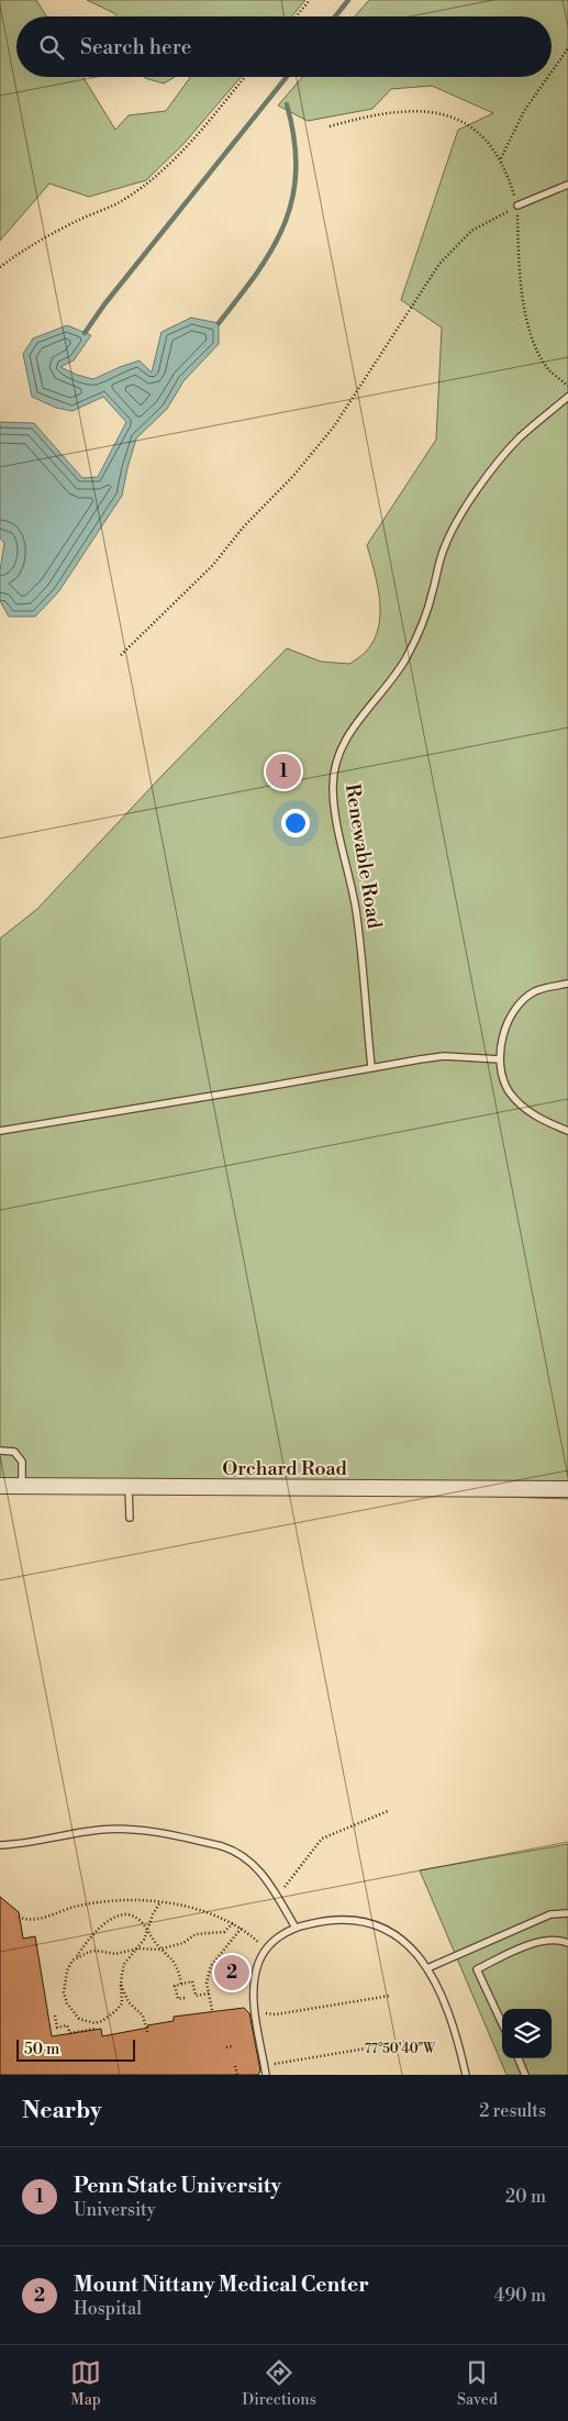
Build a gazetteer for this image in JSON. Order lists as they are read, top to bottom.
{
  "streets": {
    "street": ["Orchard Road"],
    "lane": ["Renewable Road"]
  },
  "scale_bar": "50 m",
  "page": {
    "search": "Search here",
    "pins": ["1", "2"],
    "scale": "50 m",
    "heading": ["Nearby", "2 results"],
    "list": [
      {
        "mark": "1",
        "name": "Penn State University",
        "note": "University",
        "value": "20 m"
      },
      {
        "mark": "2",
        "name": "Mount Nittany Medical Center",
        "note": "Hospital",
        "value": "490 m"
      }
    ],
    "nav": ["Map", "Directions", "Saved"]
  },
  "coordinates": ["77°50'40\"W"]
}
